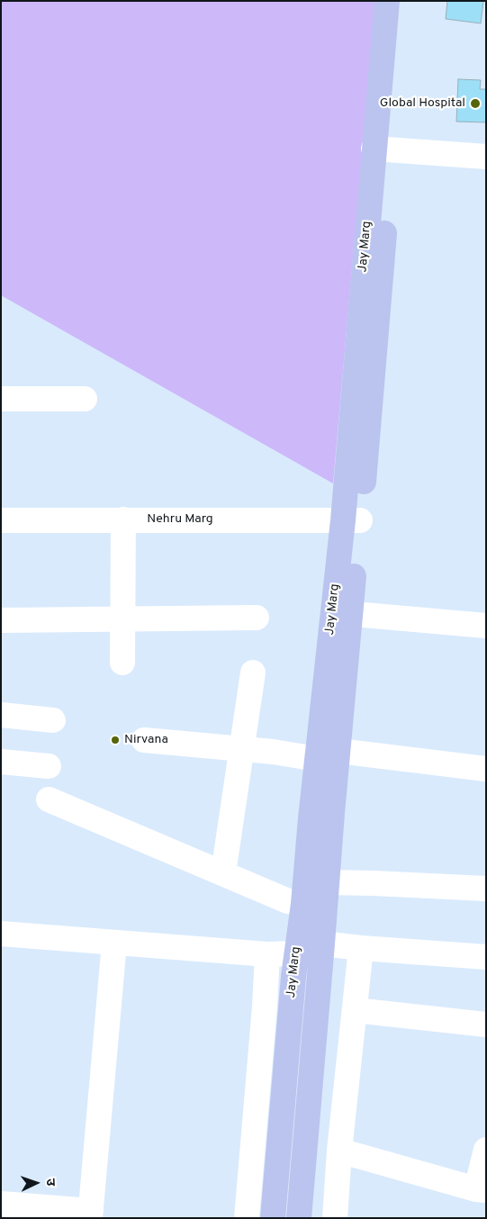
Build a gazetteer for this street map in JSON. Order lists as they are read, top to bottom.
{
  "streets": {
    "main road": ["Jay Marg"],
    "street": ["Nehru Marg"]
  },
  "crossings": [
    ["Jay Marg", "Nehru Marg"]
  ],
  "places": ["Global Hospital", "Nirvana"],
  "north": "right"
}
